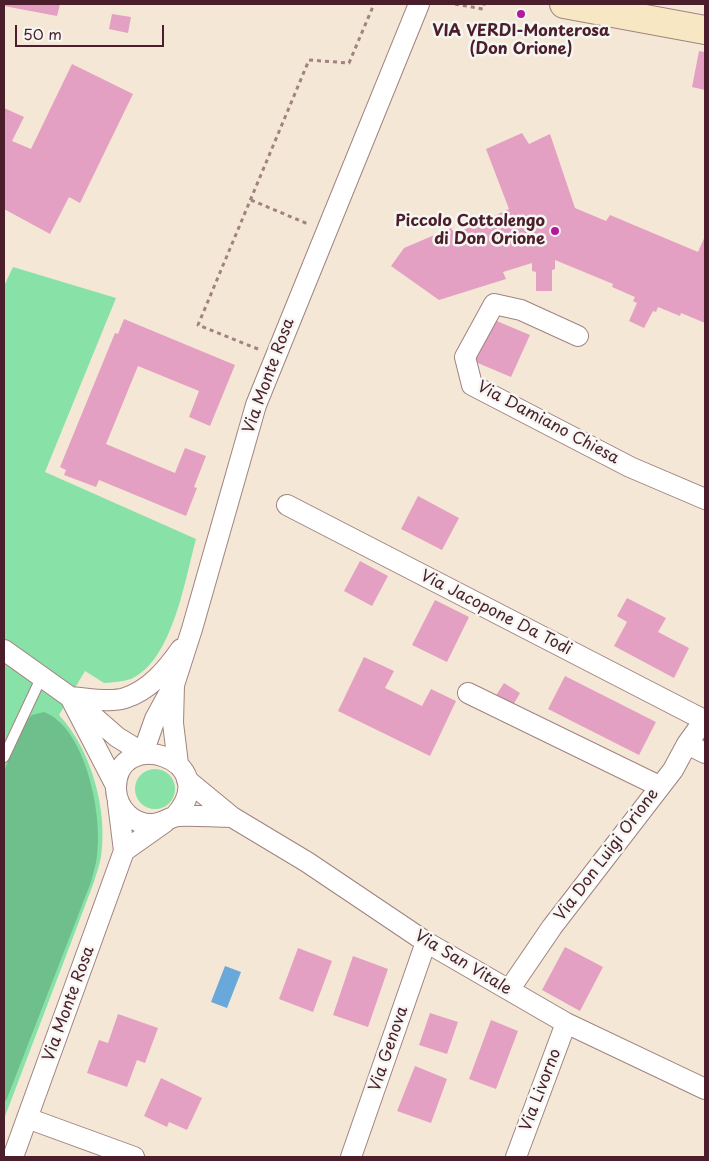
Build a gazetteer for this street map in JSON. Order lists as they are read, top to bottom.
{
  "streets": {
    "street": [
      "Via Monte Rosa",
      "Via Damiano Chiesa",
      "Via Jacopone Da Todi",
      "Via Don Luigi Orione",
      "Via San Vitale",
      "Via Genova",
      "Via Livorno"
    ]
  },
  "crossings": [
    ["Via Monte Rosa", "Via San Vitale"],
    ["Via Jacopone Da Todi", "Via Don Luigi Orione"],
    ["Via Don Luigi Orione", "Via San Vitale"],
    ["Via San Vitale", "Via Genova"],
    ["Via San Vitale", "Via Livorno"]
  ],
  "places": ["VIA VERDI-Monterosa (Don Orione)", "Piccolo Cottolengo di Don Orione"],
  "scale_bar": "50 m"
}
